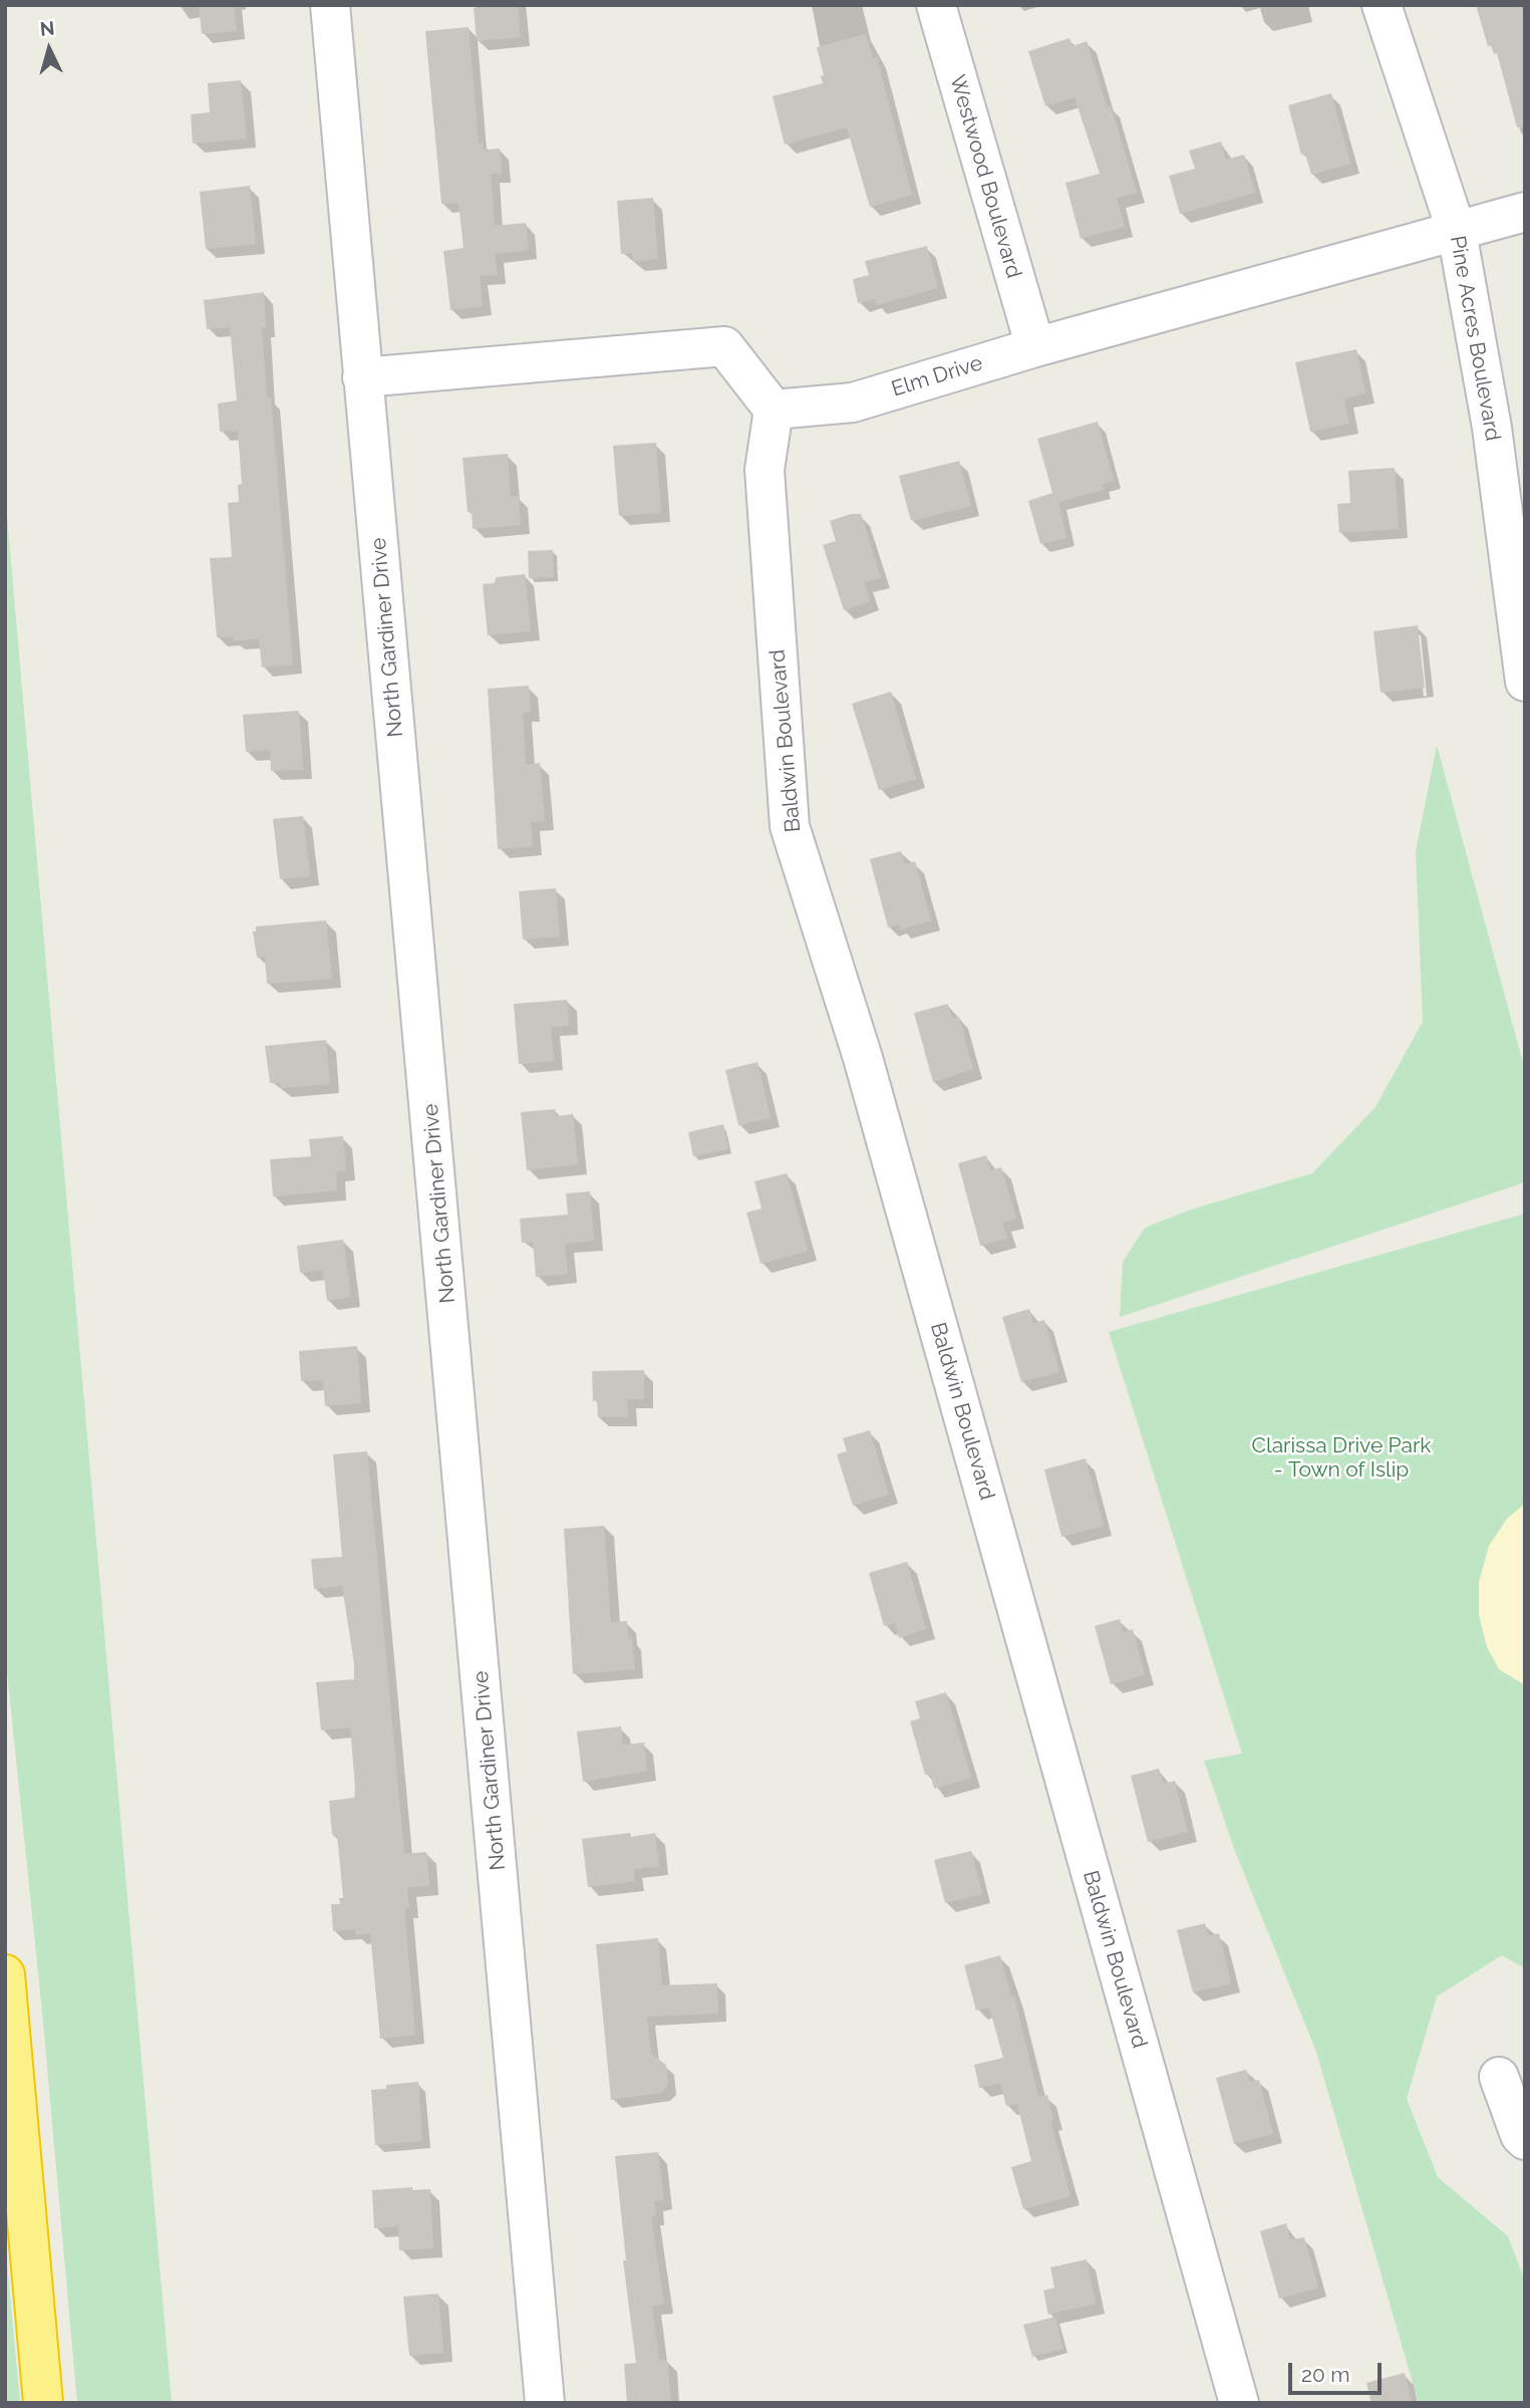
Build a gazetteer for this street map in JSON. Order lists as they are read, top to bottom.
{
  "streets": {
    "street": [
      "Westwood Boulevard",
      "Pine Acres Boulevard",
      "Elm Drive",
      "North Gardiner Drive",
      "Baldwin Boulevard"
    ]
  },
  "crossings": [
    ["Westwood Boulevard", "Elm Drive"],
    ["Pine Acres Boulevard", "Elm Drive"],
    ["Elm Drive", "Baldwin Boulevard"]
  ],
  "parks": ["Clarissa Drive Park - Town of Islip"],
  "scale_bar": "20 m",
  "north": "top"
}
